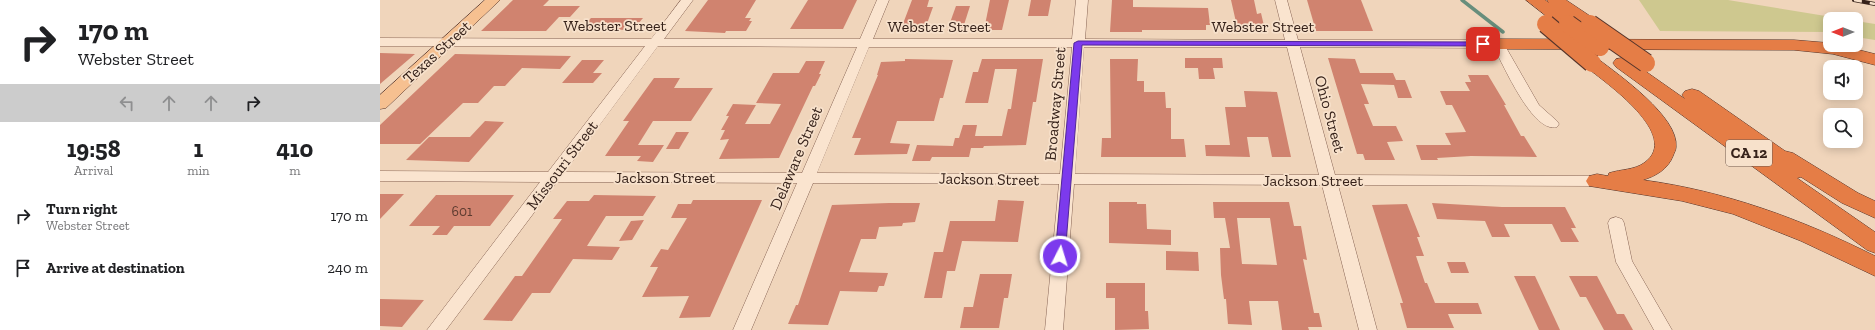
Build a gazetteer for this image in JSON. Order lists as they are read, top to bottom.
{
  "streets": {
    "highway": ["CA 12"],
    "main road": ["Texas Street"],
    "street": [
      "Webster Street",
      "Broadway Street",
      "Ohio Street",
      "Delaware Street",
      "Missouri Street",
      "Jackson Street"
    ]
  },
  "crossings": [
    ["Webster Street", "Texas Street"],
    ["Webster Street", "Broadway Street"],
    ["Webster Street", "Ohio Street"],
    ["Webster Street", "Delaware Street"],
    ["Webster Street", "Missouri Street"],
    ["Broadway Street", "Jackson Street"],
    ["Ohio Street", "Jackson Street"],
    ["Delaware Street", "Jackson Street"],
    ["Missouri Street", "Jackson Street"]
  ],
  "house_numbers": ["601"],
  "north": "left",
  "page": {
    "turn": ["170 m", "Webster Street"],
    "eta": [
      "19:58",
      "Arrival",
      "1",
      "min",
      "410",
      "m"
    ],
    "list": [
      {
        "name": "Turn right",
        "note": "Webster Street",
        "value": "170 m"
      },
      {
        "name": "Arrive at destination",
        "value": "240 m"
      }
    ]
  }
}
